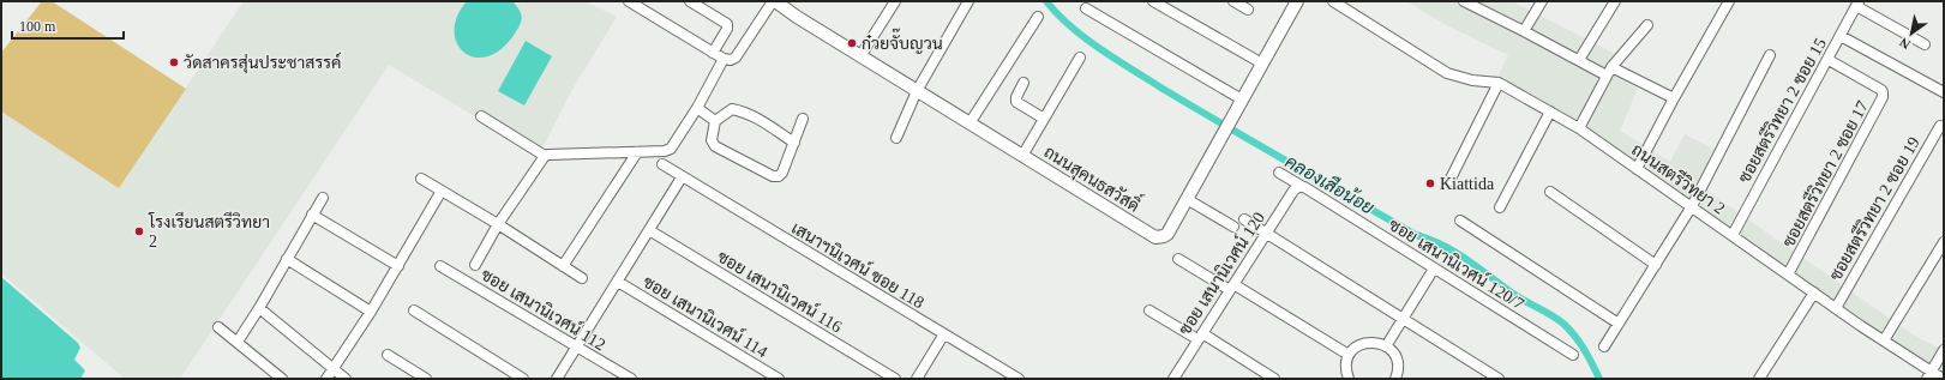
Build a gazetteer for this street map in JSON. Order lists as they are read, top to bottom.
{
  "streets": {
    "main road": ["ถนนสุคนธสวัสดิ์"],
    "street": [
      "ซอยสตรีวิทยา 2 ซอย 15",
      "ซอยสตรีวิทยา 2 ซอย 17",
      "ถนนสตรีวิทยา 2",
      "ซอยสตรีวิทยา 2 ซอย 19",
      "ซอย เสนานิเวศน์ 120/7",
      "เสนาฯนิเวศน์ ซอย 118",
      "ซอย เสนานิเวศน์ 120",
      "ซอย เสนานิเวศน์ 116",
      "ซอย เสนานิเวศน์ 112",
      "ซอย เสนานิเวศน์ 114"
    ]
  },
  "crossings": [
    ["ซอยสตรีวิทยา 2 ซอย 15", "ซอยสตรีวิทยา 2 ซอย 17"],
    ["ซอยสตรีวิทยา 2 ซอย 15", "ถนนสตรีวิทยา 2"],
    ["ซอยสตรีวิทยา 2 ซอย 17", "ถนนสตรีวิทยา 2"],
    ["ถนนสตรีวิทยา 2", "ซอยสตรีวิทยา 2 ซอย 19"],
    ["ซอย เสนานิเวศน์ 120/7", "ซอย เสนานิเวศน์ 120"]
  ],
  "water": ["คลองเสือน้อย"],
  "places": [
    "ก๋วยจั๊บญวน",
    "วัดสาครสุ่นประชาสรรค์",
    "Kiattida",
    "โรงเรียนสตรีวิทยา 2"
  ],
  "scale_bar": "100 m",
  "north": "bottom left"
}
